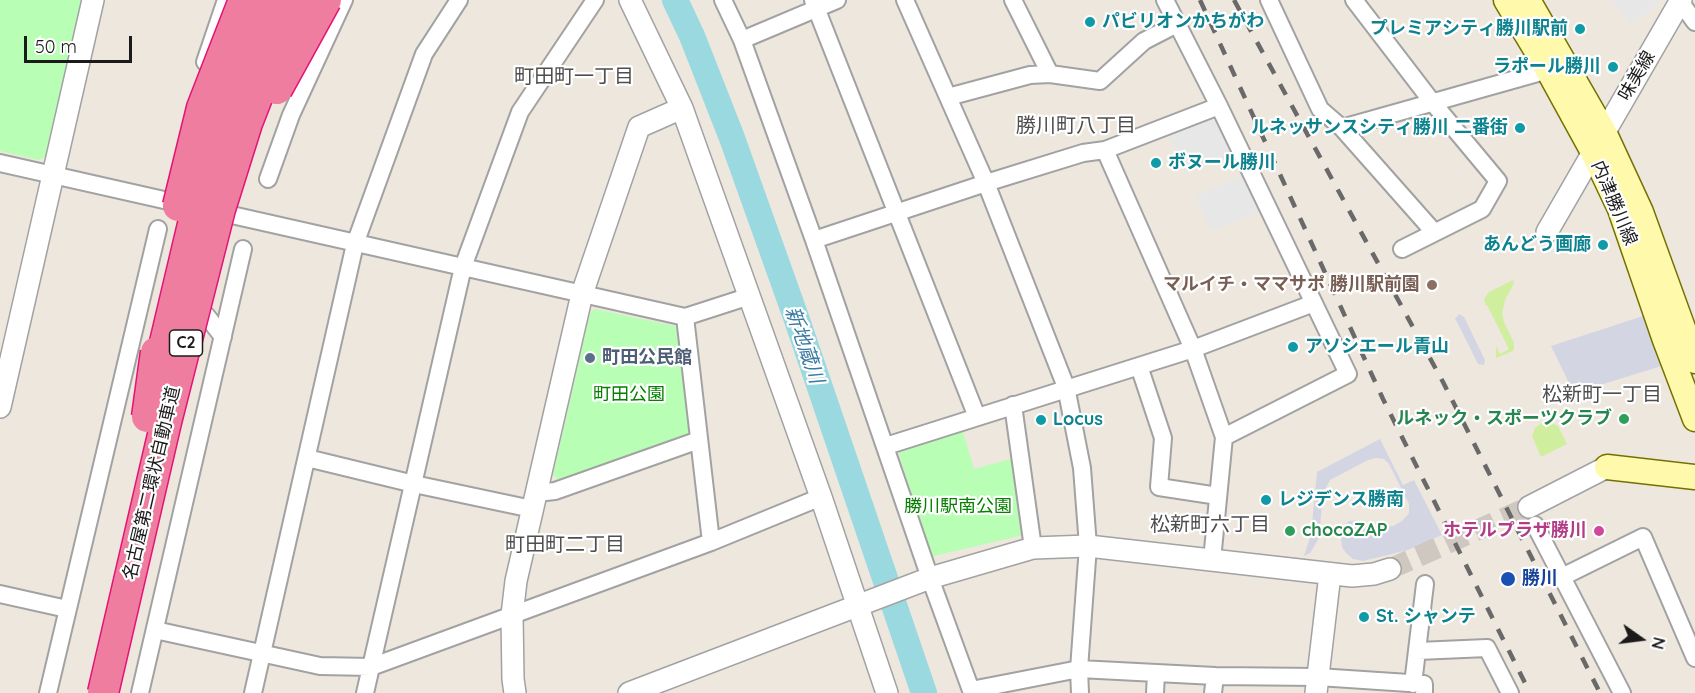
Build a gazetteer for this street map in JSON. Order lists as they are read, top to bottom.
{
  "streets": {
    "highway": ["C2", "名古屋第二環状自動車道"],
    "main road": ["内津勝川線"],
    "street": ["味美線"]
  },
  "crossings": [
    ["味美線", "内津勝川線"]
  ],
  "districts": [
    "町田町一丁目",
    "勝川町八丁目",
    "松新町一丁目",
    "松新町六丁目",
    "町田町二丁目"
  ],
  "water": ["新地蔵川"],
  "parks": ["町田公園", "勝川駅南公園"],
  "places": [
    "パビリオンかちがわ",
    "プレミアシティ勝川駅前",
    "ラポール勝川",
    "ルネッサンスシティ勝川 二番街",
    "ボヌール勝川",
    "あんどう画廊",
    "マルイチ・ママサポ 勝川駅前園",
    "アソシエール青山",
    "町田公民館",
    "ルネック・スポーツクラブ",
    "Locus",
    "レジデンス勝南",
    "chocoZAP",
    "ホテルプラザ勝川",
    "勝川",
    "St. シャンテ"
  ],
  "scale_bar": "50 m",
  "north": "right"
}
